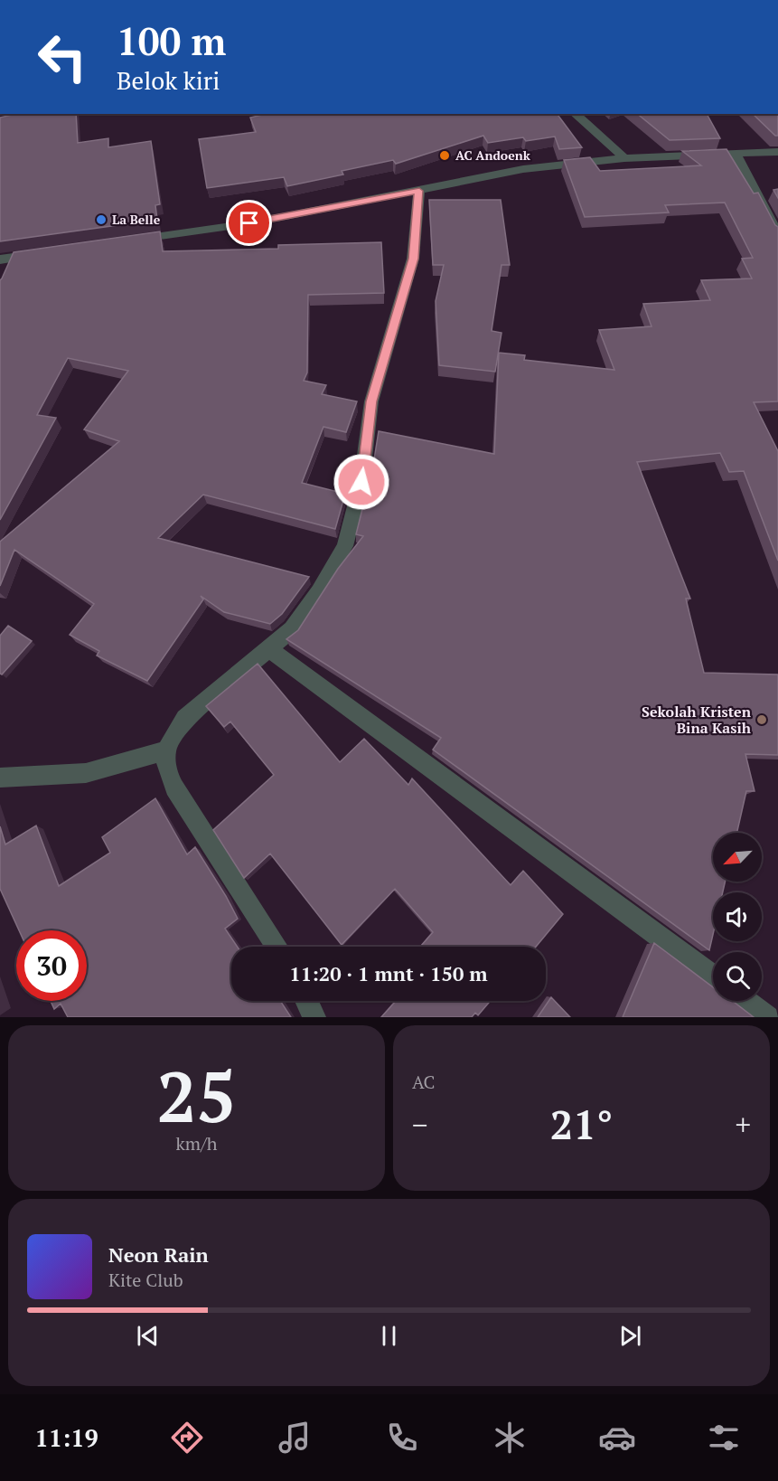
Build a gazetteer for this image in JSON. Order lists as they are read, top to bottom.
{
  "places": ["AC Andoenk", "La Belle", "Sekolah Kristen Bina Kasih"],
  "north": "bottom left",
  "page": {
    "turn": ["100 m", "Belok kiri"],
    "limit": "30",
    "trip": "11:20 · 1 mnt · 150 m",
    "tile": [
      ["25", "km/h"],
      "AC"
    ],
    "heat": ["−", "21°", "+"],
    "song": ["Neon Rain", "Kite Club"],
    "tabs": "11:19"
  }
}
